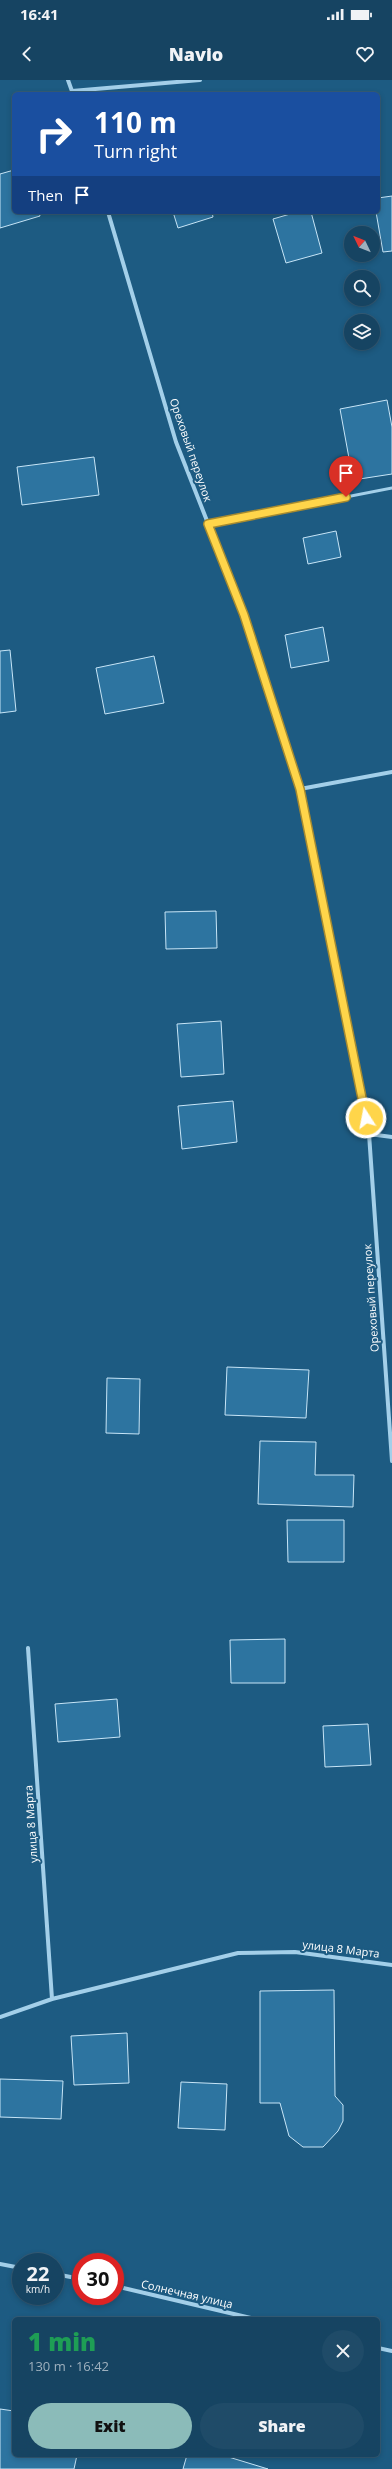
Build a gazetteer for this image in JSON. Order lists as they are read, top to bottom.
{
  "streets": {
    "street": ["Ореховый переулок", "улица 8 Марта", "Солнечная улица"]
  },
  "north": "top left",
  "page": {
    "status": "16:41",
    "header": "Navio",
    "turn": ["110 m", "Turn right"],
    "then": "Then",
    "speed": "22 km/h",
    "limit": "30",
    "heading": ["1 min", "130 m · 16:42"],
    "buttons": ["Exit", "Share"]
  }
}
